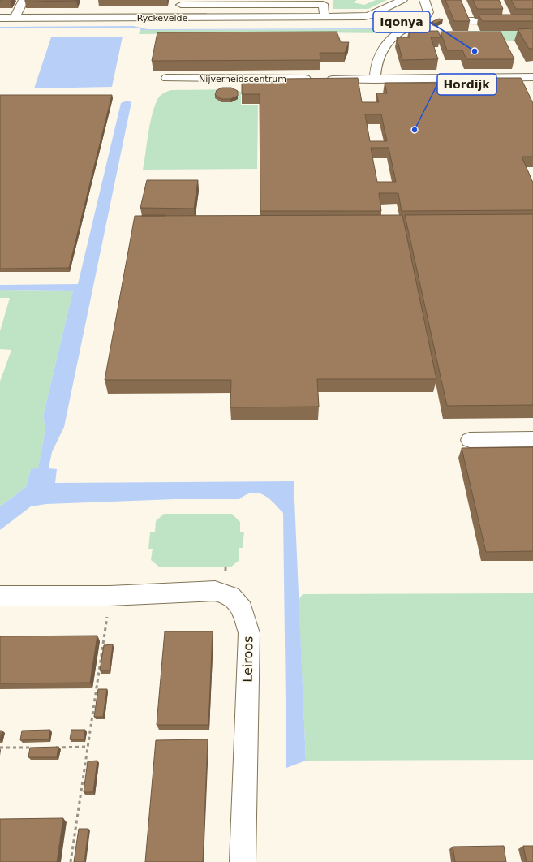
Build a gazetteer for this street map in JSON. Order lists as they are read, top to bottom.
{
  "streets": {
    "street": ["Ryckevelde", "Nijverheidscentrum", "Leiroos"]
  },
  "places": ["Iqonya", "Hordijk"]
}
